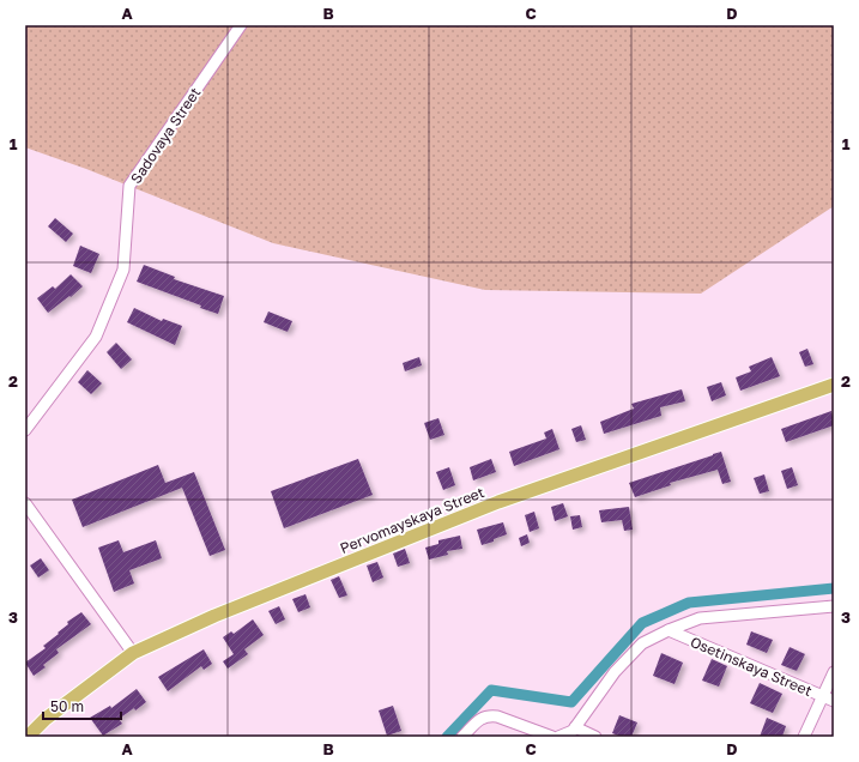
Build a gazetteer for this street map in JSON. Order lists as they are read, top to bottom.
{
  "streets": {
    "main road": ["Pervomayskaya Street"],
    "street": ["Sadovaya Street", "Osetinskaya Street"]
  },
  "scale_bar": "50 m",
  "grid": {
    "columns": [
      "A",
      "B",
      "C",
      "D"
    ],
    "rows": ["1", "2", "3"]
  }
}
